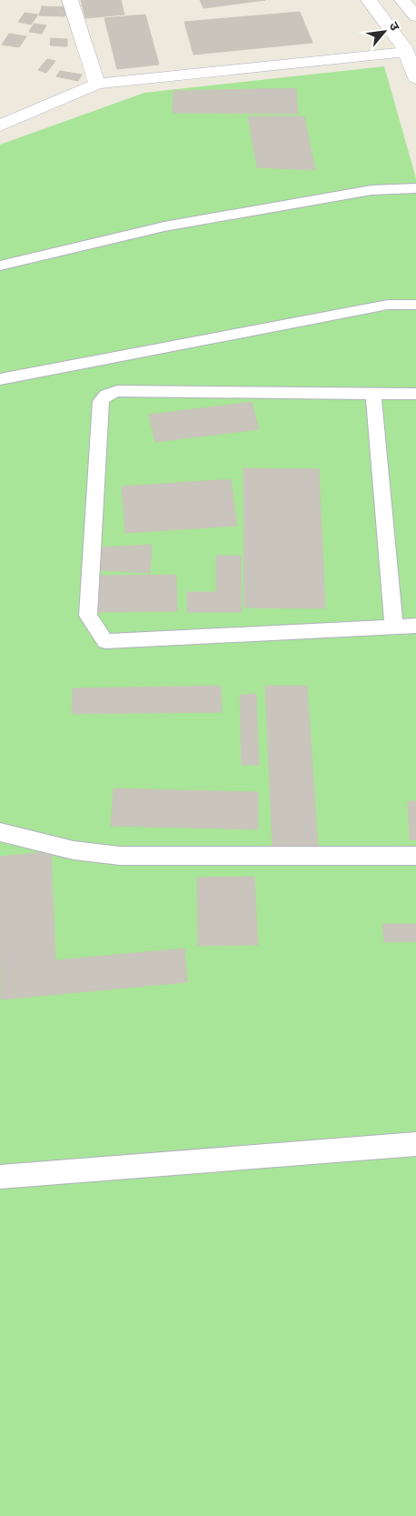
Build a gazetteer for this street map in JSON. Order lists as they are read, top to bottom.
{
  "north": "top right"
}
